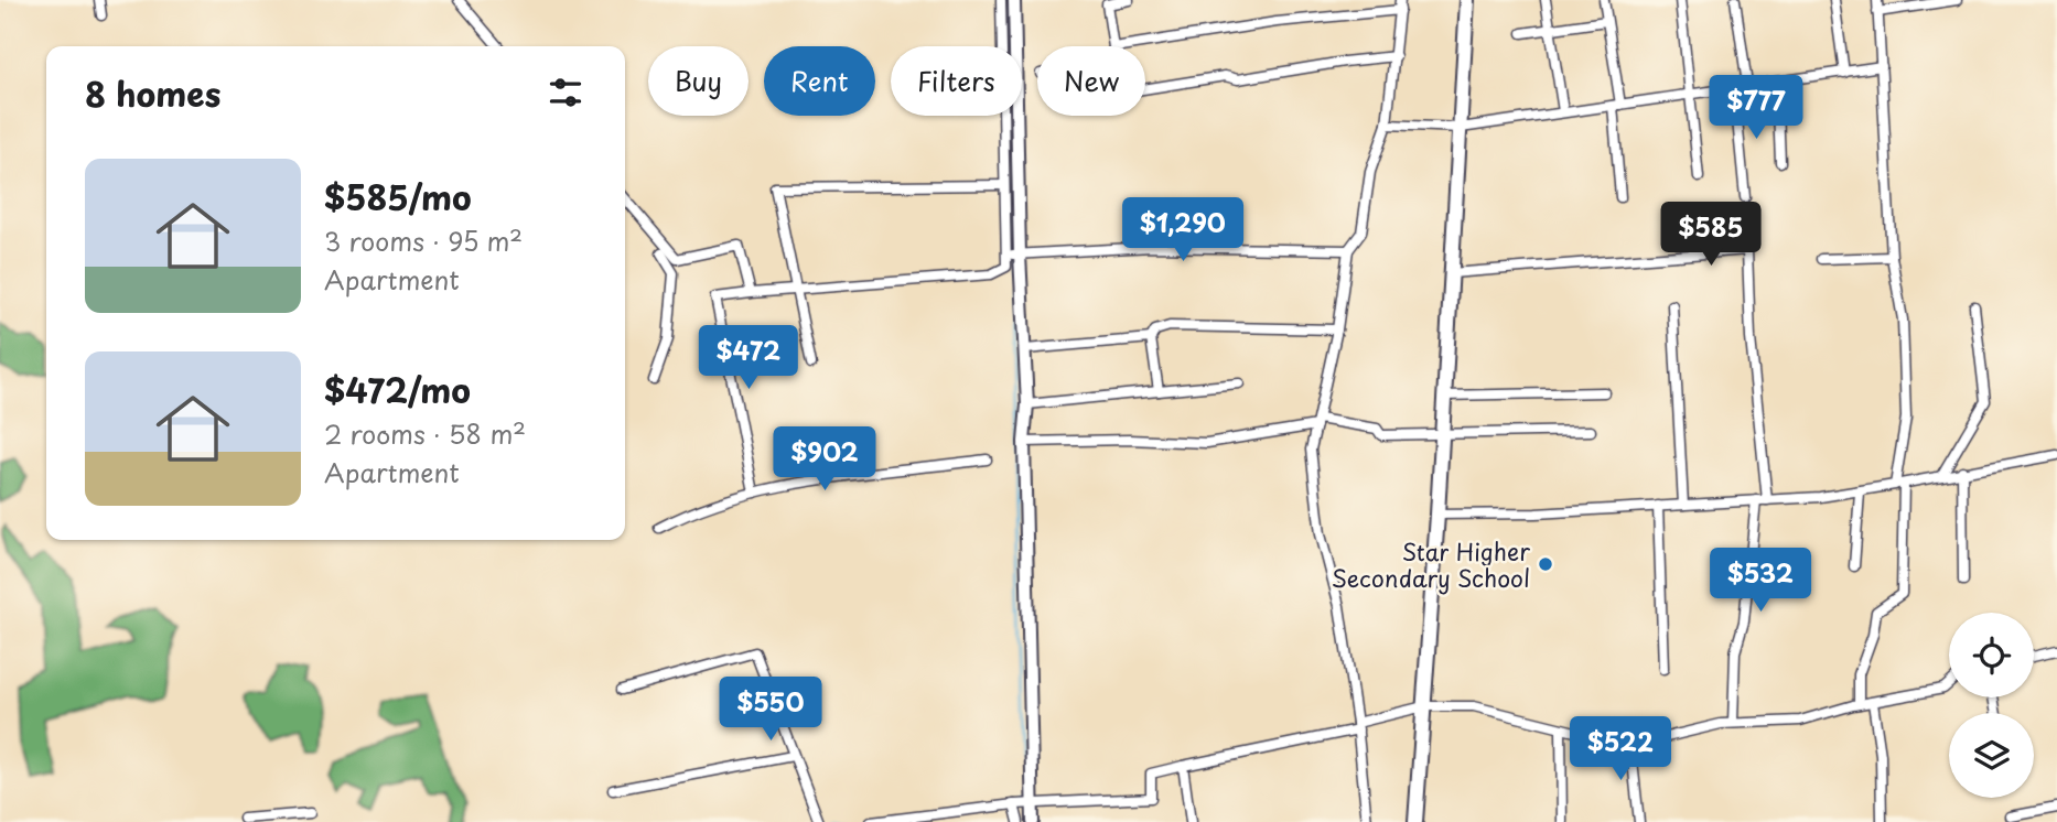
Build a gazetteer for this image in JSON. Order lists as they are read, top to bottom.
{
  "places": ["Star Higher Secondary School"],
  "page": {
    "chip": [
      "Buy",
      "Rent",
      "Filters",
      "New"
    ],
    "heading": "8 homes",
    "price": [
      "$777",
      "$1,290",
      "$585",
      "$472",
      "$902",
      "$532",
      "$550",
      "$522"
    ],
    "list": [
      {
        "name": "$585/mo",
        "note": "3 rooms · 95 m² · Apartment"
      },
      {
        "name": "$472/mo",
        "note": "2 rooms · 58 m² · Apartment"
      }
    ]
  }
}
